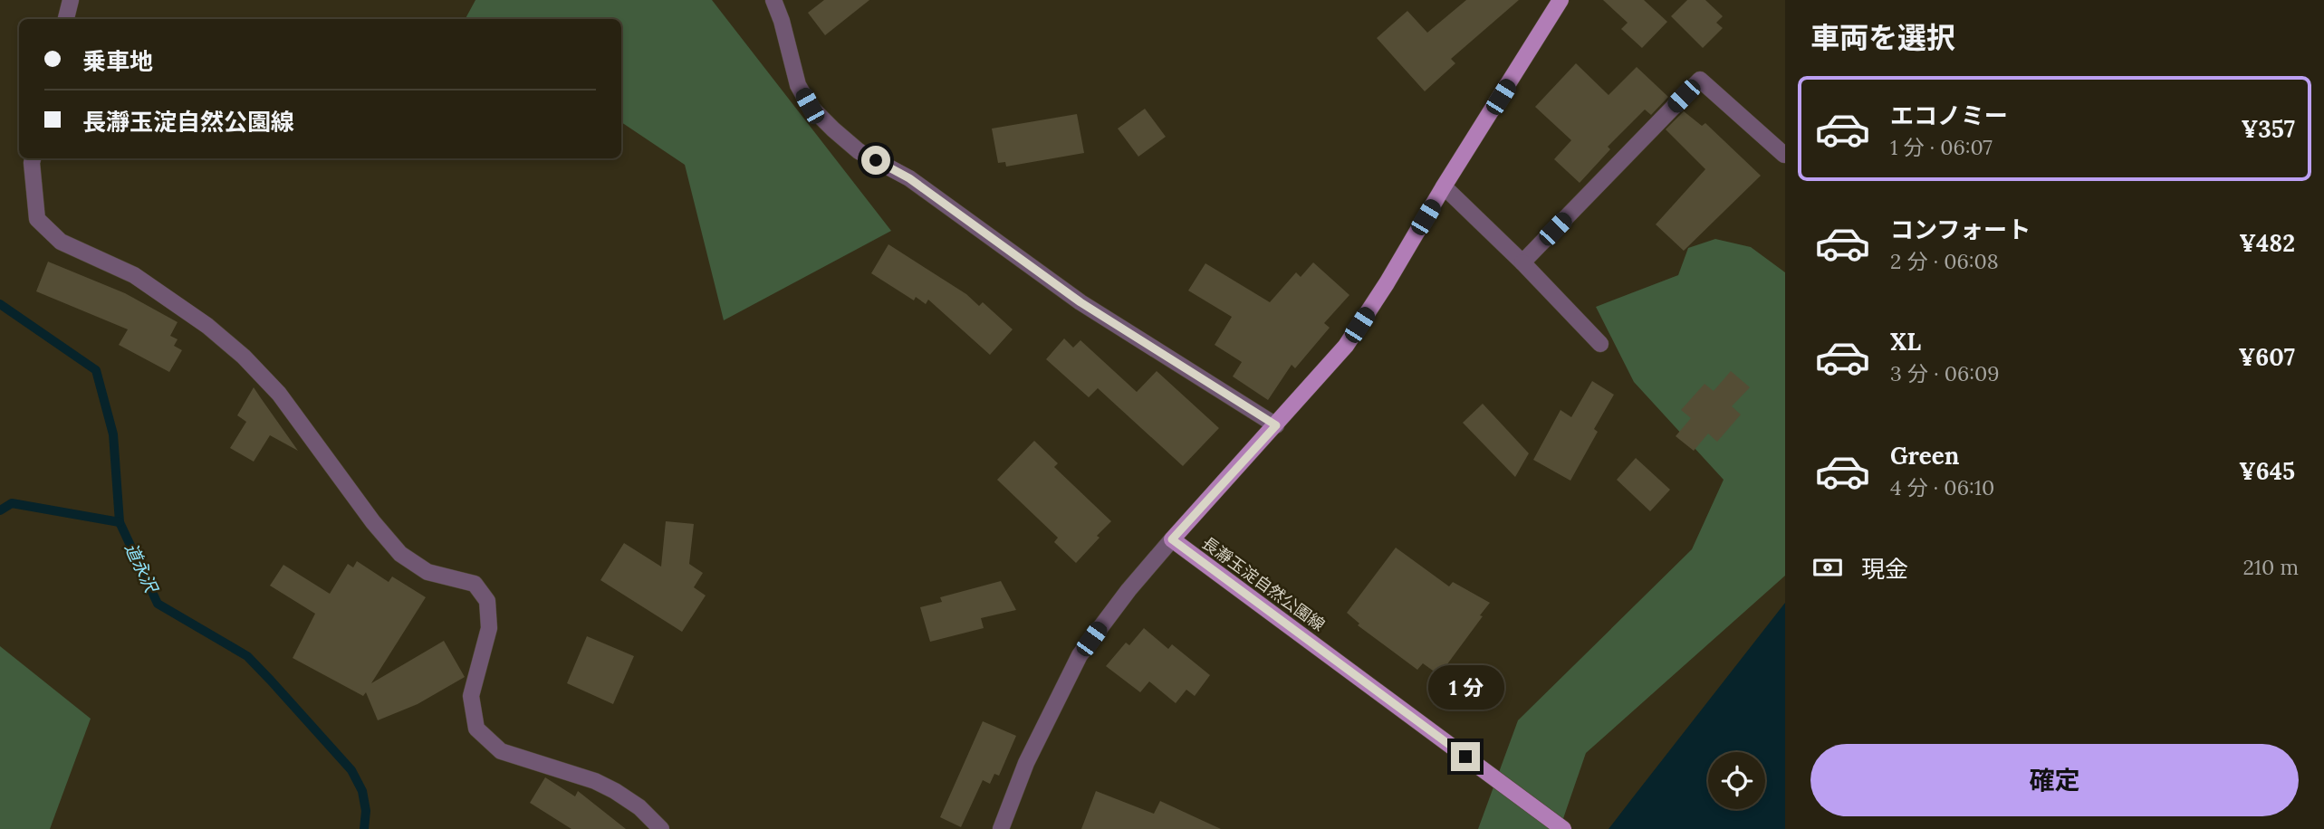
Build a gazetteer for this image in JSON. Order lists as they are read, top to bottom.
{
  "streets": {
    "main road": ["長瀞玉淀自然公園線"]
  },
  "water": ["道永沢"],
  "page": {
    "heading": "車両を選択",
    "banner": ["乗車地", "長瀞玉淀自然公園線"],
    "list": [
      {
        "name": "エコノミー",
        "note": "1 分 · 06:07",
        "value": "¥357"
      },
      {
        "name": "コンフォート",
        "note": "2 分 · 06:08",
        "value": "¥482"
      },
      {
        "name": "XL",
        "note": "3 分 · 06:09",
        "value": "¥607"
      },
      {
        "name": "Green",
        "note": "4 分 · 06:10",
        "value": "¥645"
      }
    ],
    "pay": ["現金", "210 m"],
    "bubble": "1 分",
    "buttons": "確定"
  }
}
